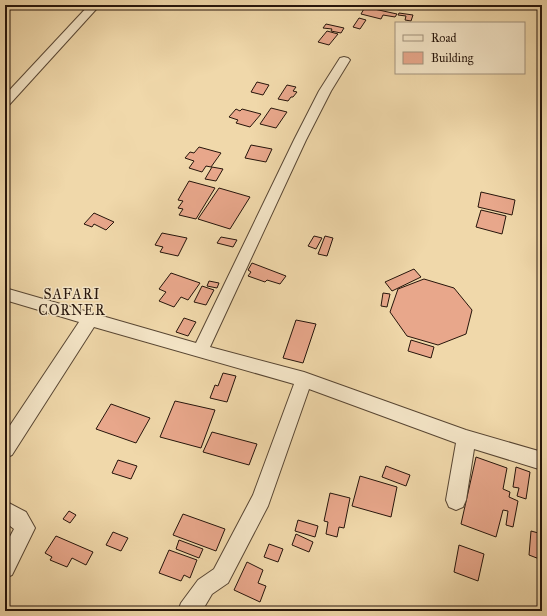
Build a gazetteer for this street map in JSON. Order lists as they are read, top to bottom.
{
  "districts": ["SAFARI CORNER"],
  "legend": ["Road", "Building"]
}
